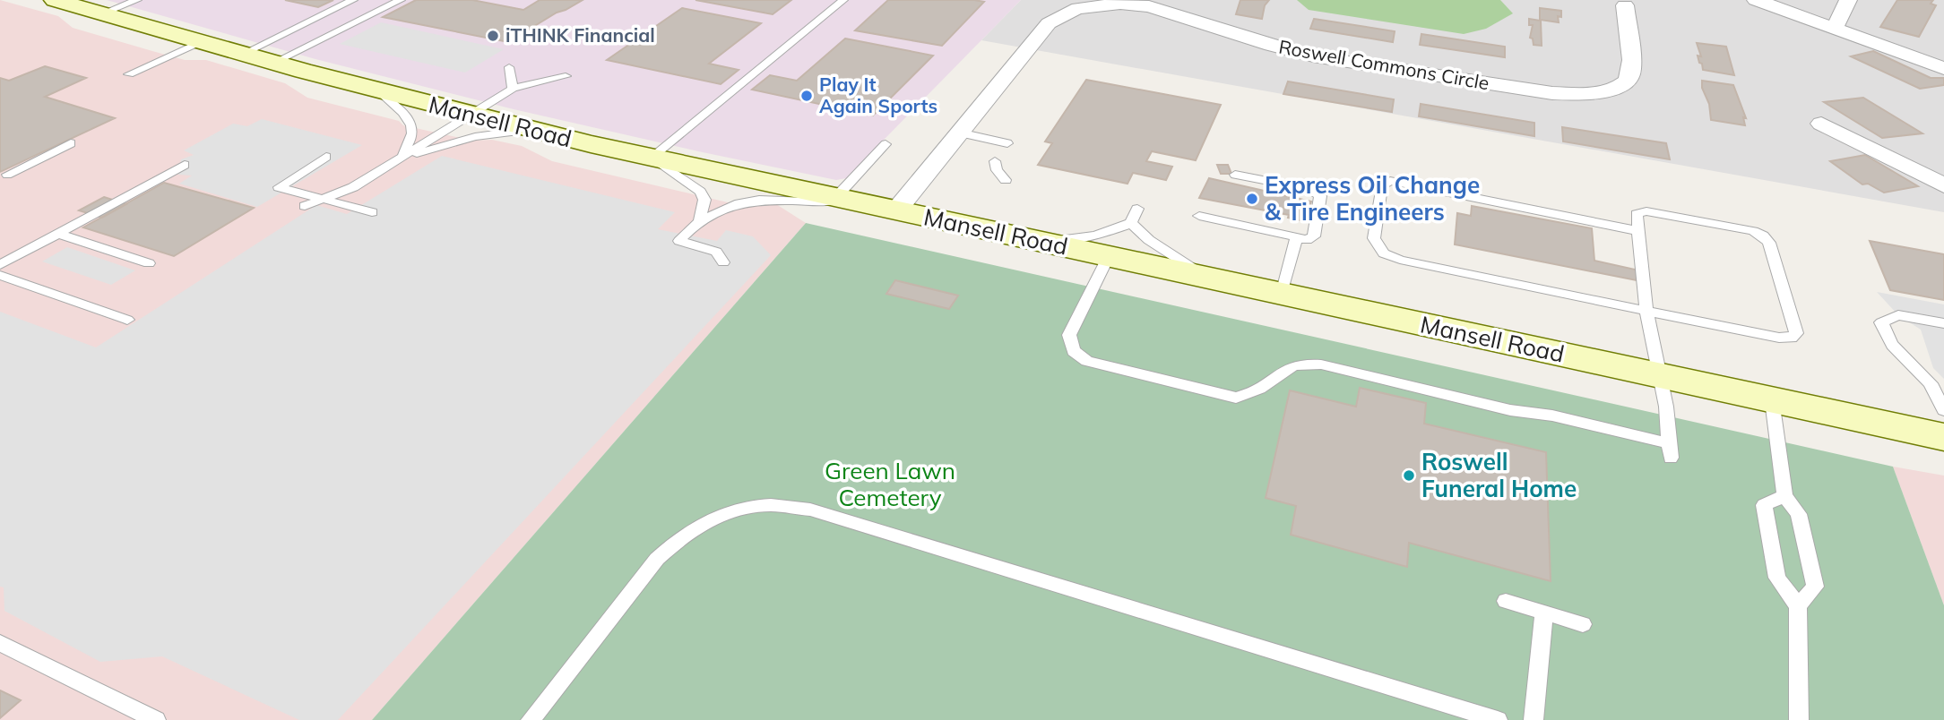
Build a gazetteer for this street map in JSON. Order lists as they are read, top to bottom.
{
  "streets": {
    "main road": ["Mansell Road"],
    "street": ["Roswell Commons Circle"]
  },
  "crossings": [
    ["Roswell Commons Circle", "Mansell Road"]
  ],
  "parks": ["Green Lawn Cemetery"],
  "places": [
    "iTHINK Financial",
    "Play It Again Sports",
    "Express Oil Change & Tire Engineers",
    "Roswell Funeral Home"
  ]
}
